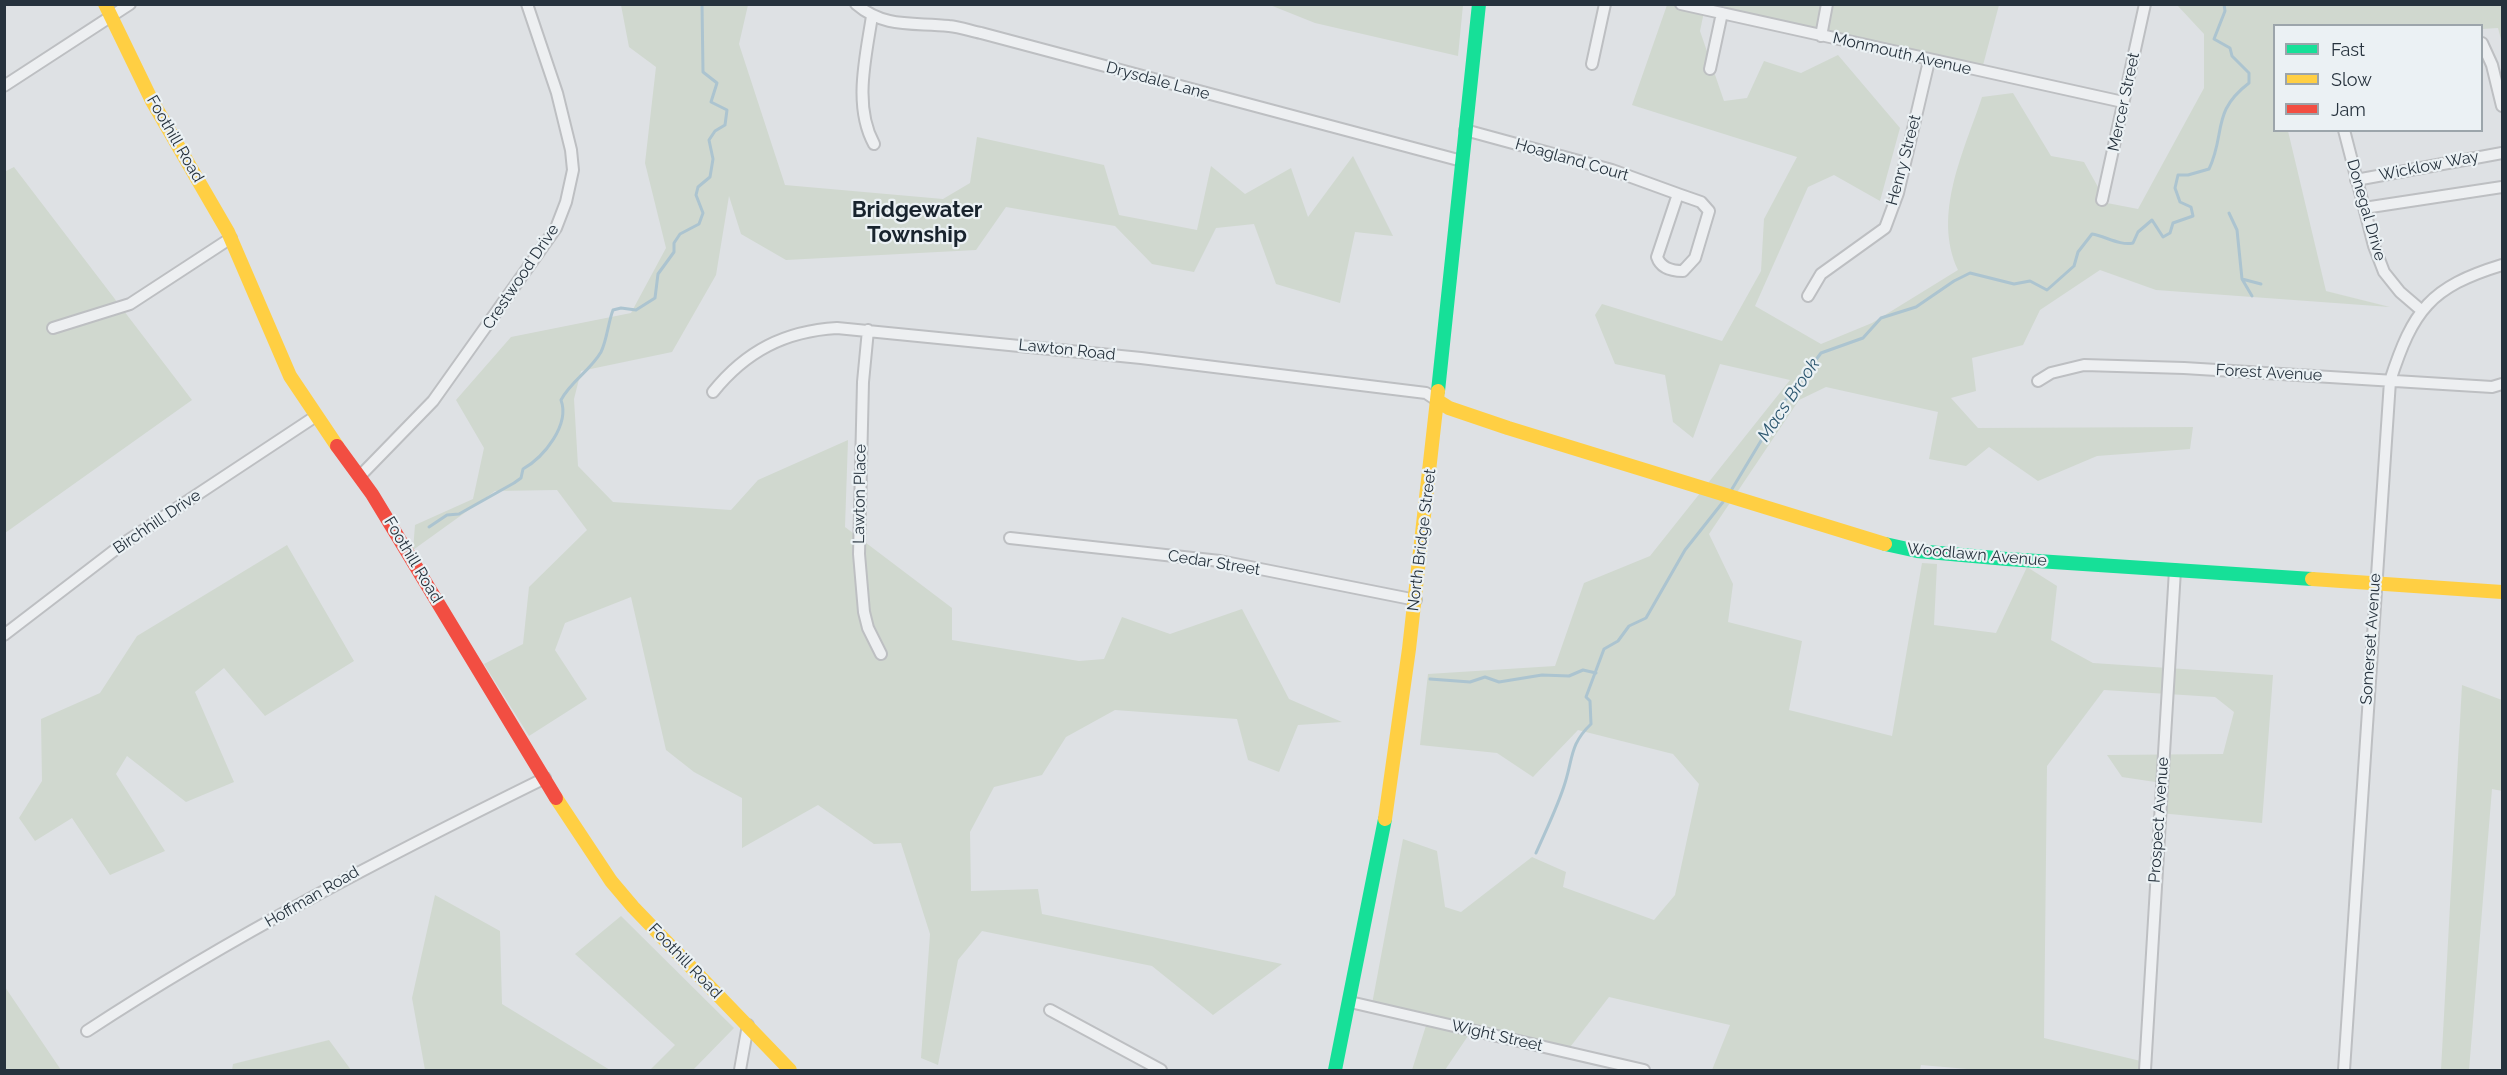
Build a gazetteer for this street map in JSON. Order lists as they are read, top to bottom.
{
  "streets": {
    "street": [
      "Monmouth Avenue",
      "Drysdale Lane",
      "Mercer Street",
      "Foothill Road",
      "Hoagland Court",
      "Henry Street",
      "Wicklow Way",
      "Donegal Drive",
      "Crestwood Drive",
      "Lawton Road",
      "Forest Avenue",
      "Lawton Place",
      "Birchhill Drive",
      "North Bridge Street",
      "Woodlawn Avenue",
      "Cedar Street",
      "Somerset Avenue",
      "Prospect Avenue",
      "Hoffman Road",
      "Wight Street"
    ]
  },
  "crossings": [
    ["Monmouth Avenue", "Mercer Street"],
    ["Monmouth Avenue", "Henry Street"],
    ["Drysdale Lane", "North Bridge Street"],
    ["Foothill Road", "Crestwood Drive"],
    ["Foothill Road", "Birchhill Drive"],
    ["Foothill Road", "Hoffman Road"],
    ["Hoagland Court", "North Bridge Street"],
    ["Wicklow Way", "Donegal Drive"],
    ["Donegal Drive", "Somerset Avenue"],
    ["Lawton Road", "Lawton Place"],
    ["Lawton Road", "North Bridge Street"],
    ["Lawton Road", "Woodlawn Avenue"],
    ["Forest Avenue", "Somerset Avenue"],
    ["North Bridge Street", "Woodlawn Avenue"],
    ["North Bridge Street", "Cedar Street"],
    ["North Bridge Street", "Wight Street"],
    ["Woodlawn Avenue", "Somerset Avenue"],
    ["Woodlawn Avenue", "Prospect Avenue"]
  ],
  "districts": ["Bridgewater Township"],
  "water": ["Macs Brook"],
  "legend": ["Fast", "Slow", "Jam"]
}
